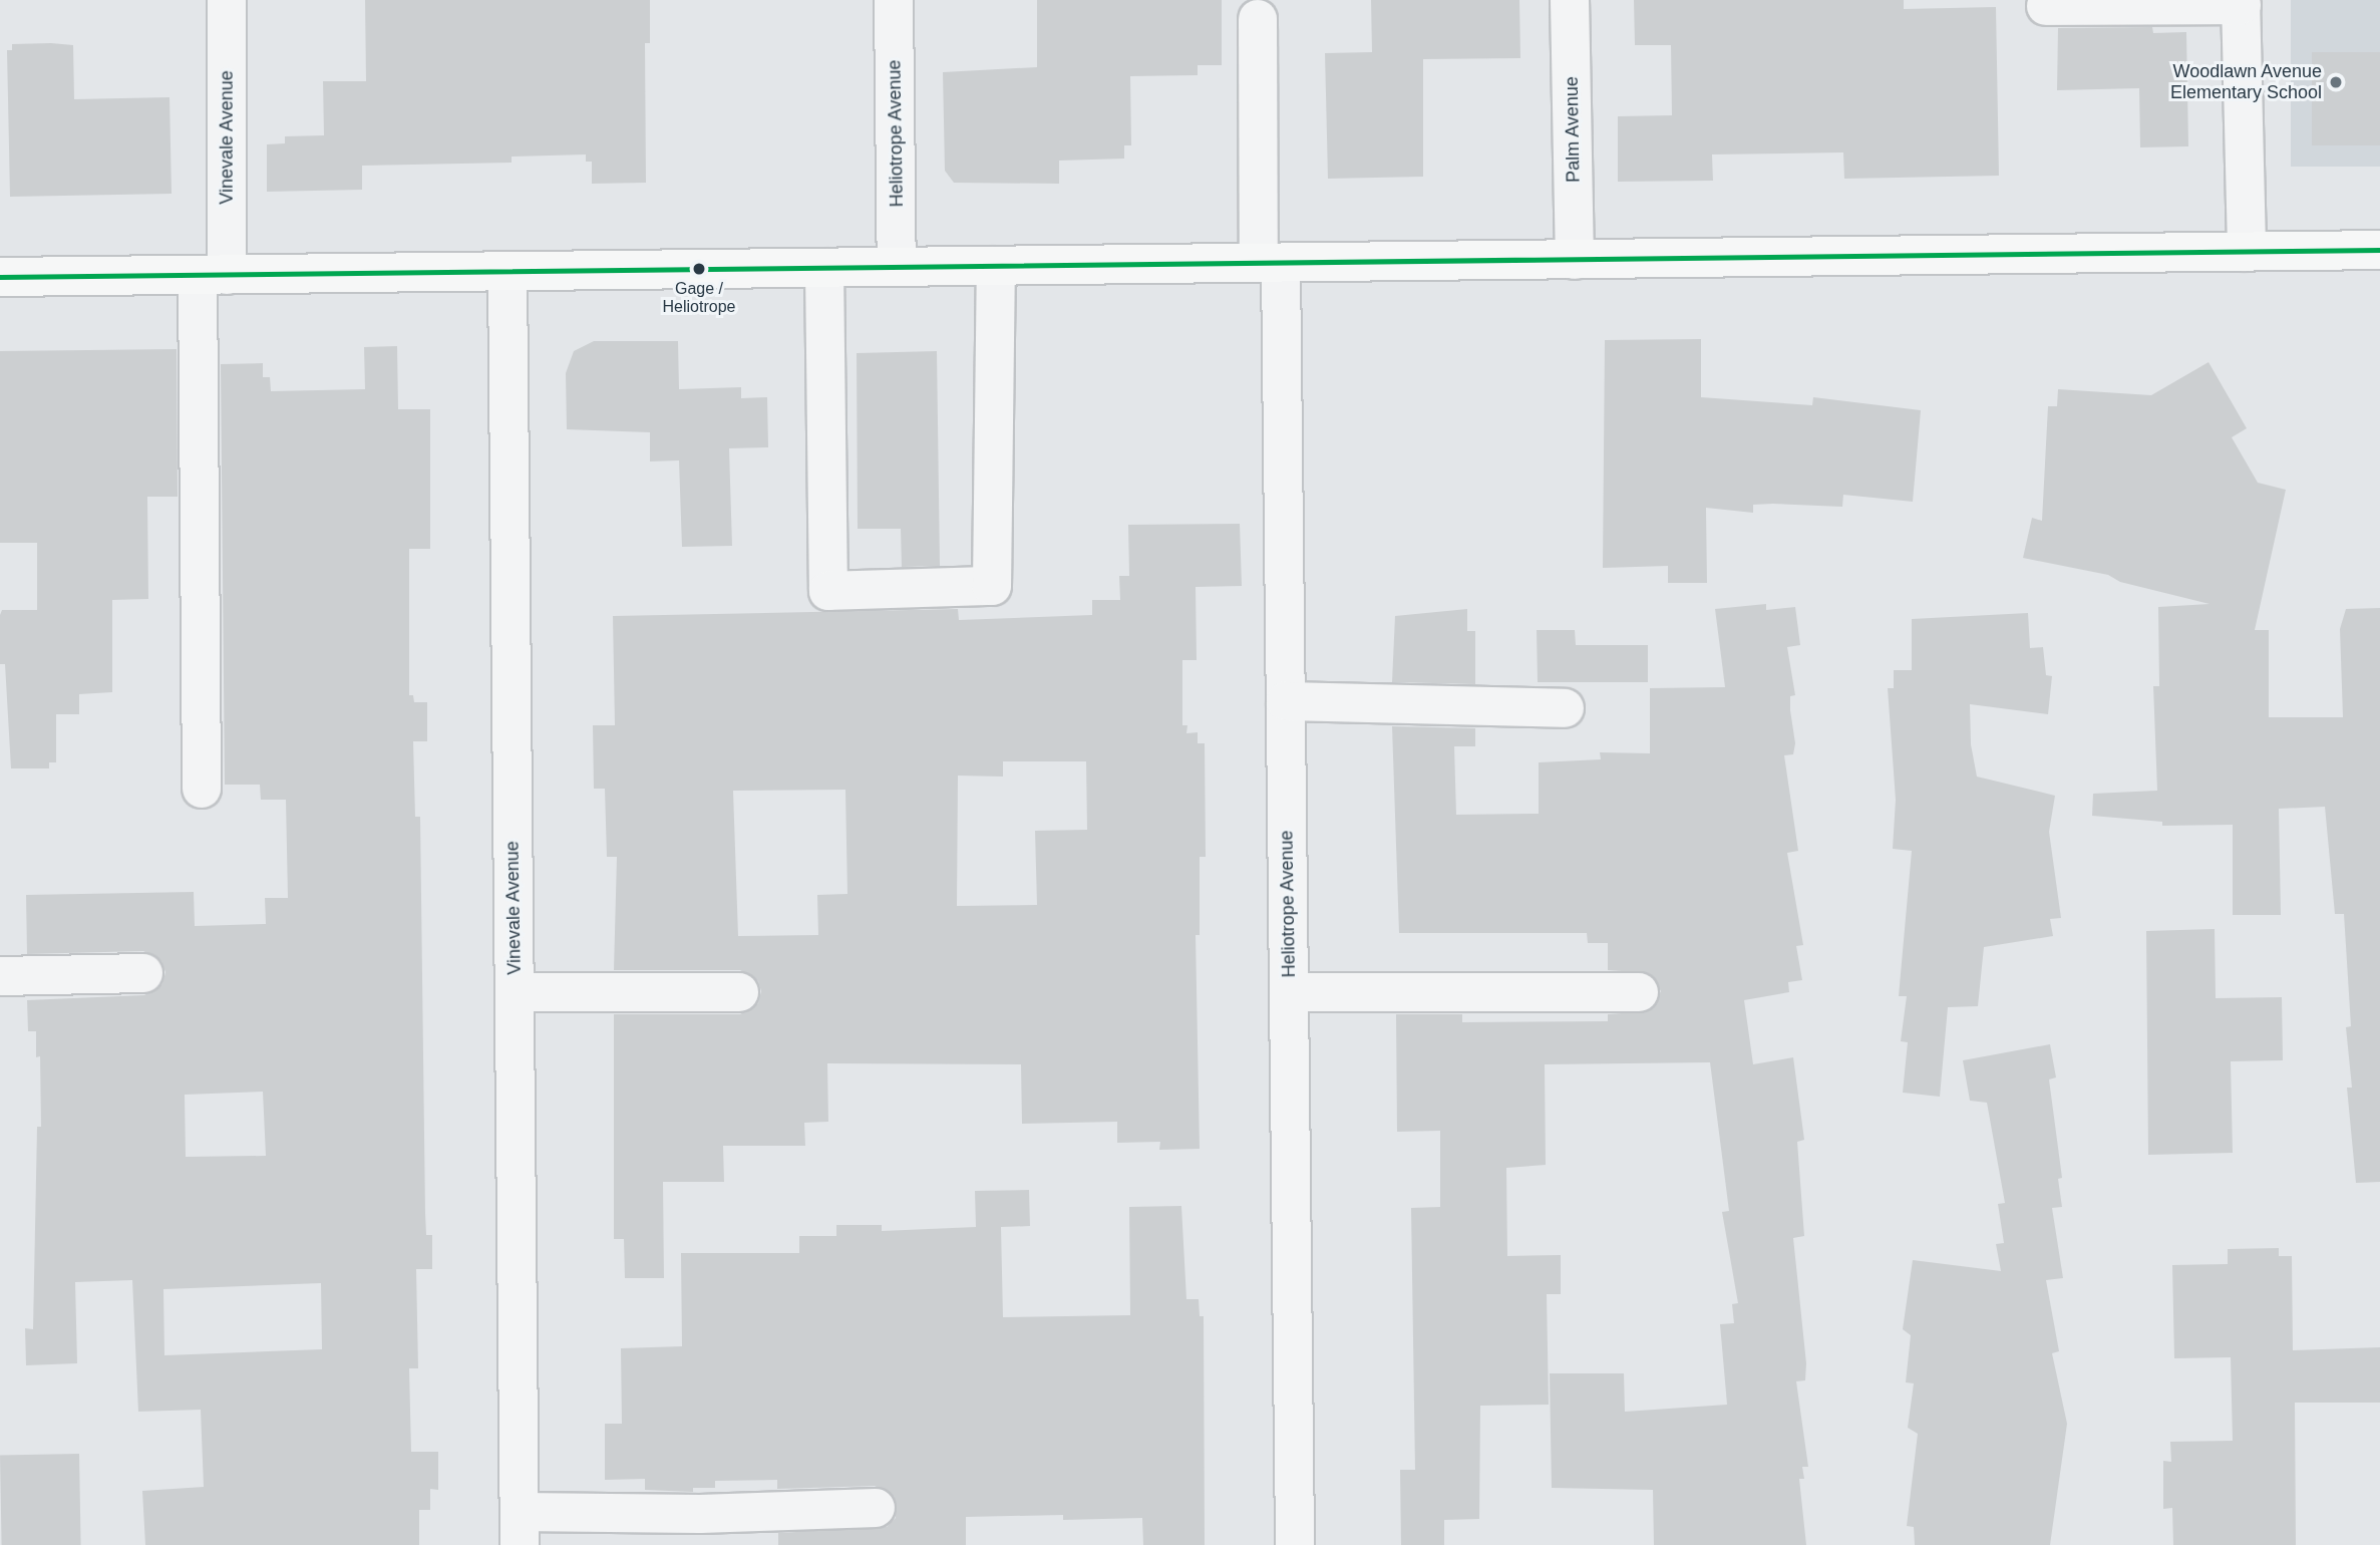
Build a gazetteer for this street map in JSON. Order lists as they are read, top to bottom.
{
  "streets": {
    "street": ["Palm Avenue", "Heliotrope Avenue", "Vinevale Avenue"]
  },
  "places": ["Woodlawn Avenue Elementary School", "Gage / Heliotrope"]
}
